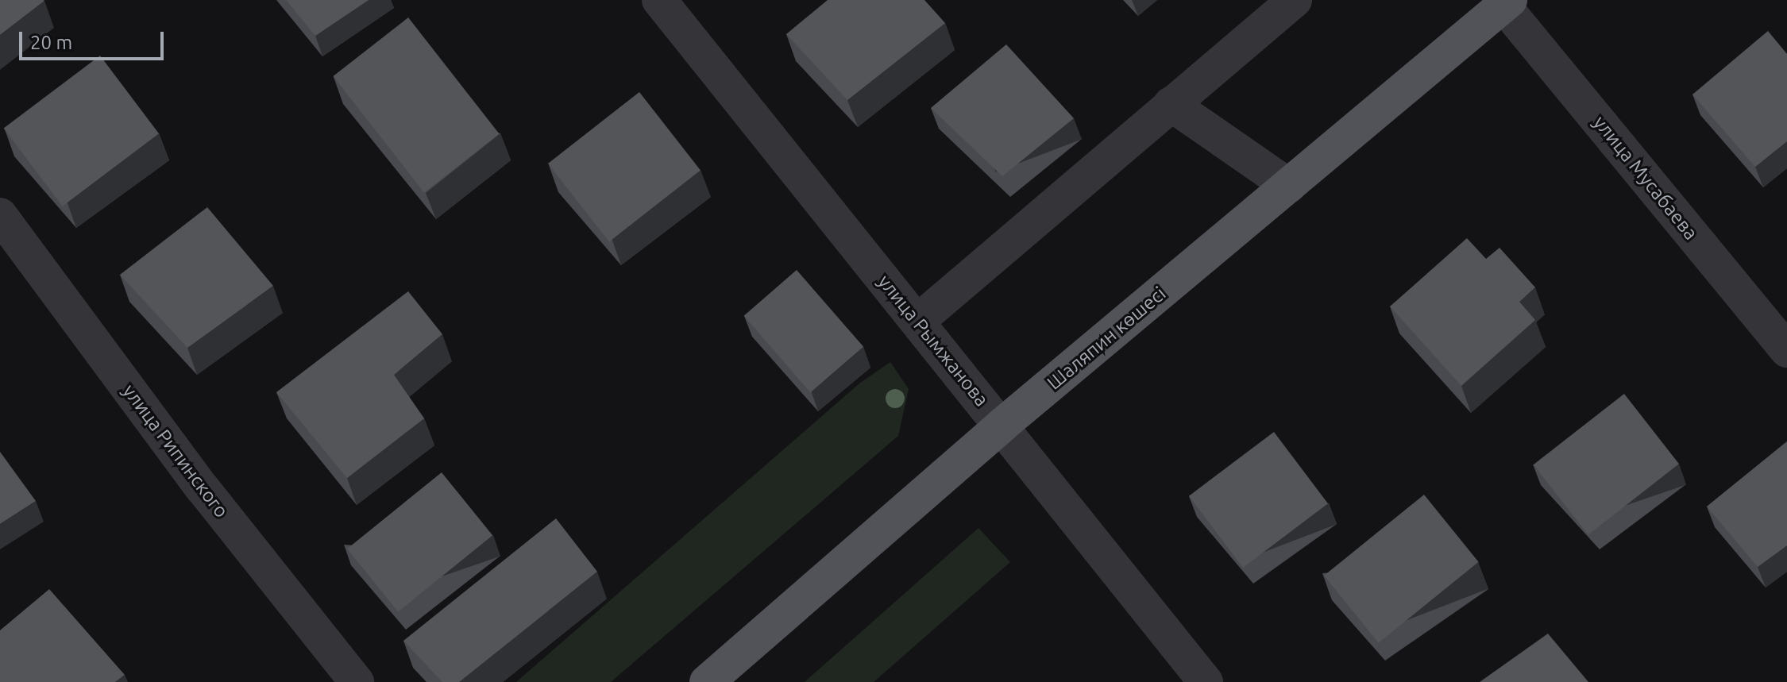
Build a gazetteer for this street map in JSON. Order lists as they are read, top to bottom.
{
  "streets": {
    "main road": ["Шаляпин көшесі"],
    "street": ["улица Мусабаева", "улица Рымжанова", "улица Рипинского"]
  },
  "crossings": [
    ["улица Мусабаева", "Шаляпин көшесі"],
    ["Шаляпин көшесі", "улица Рымжанова"]
  ],
  "scale_bar": "20 m"
}
